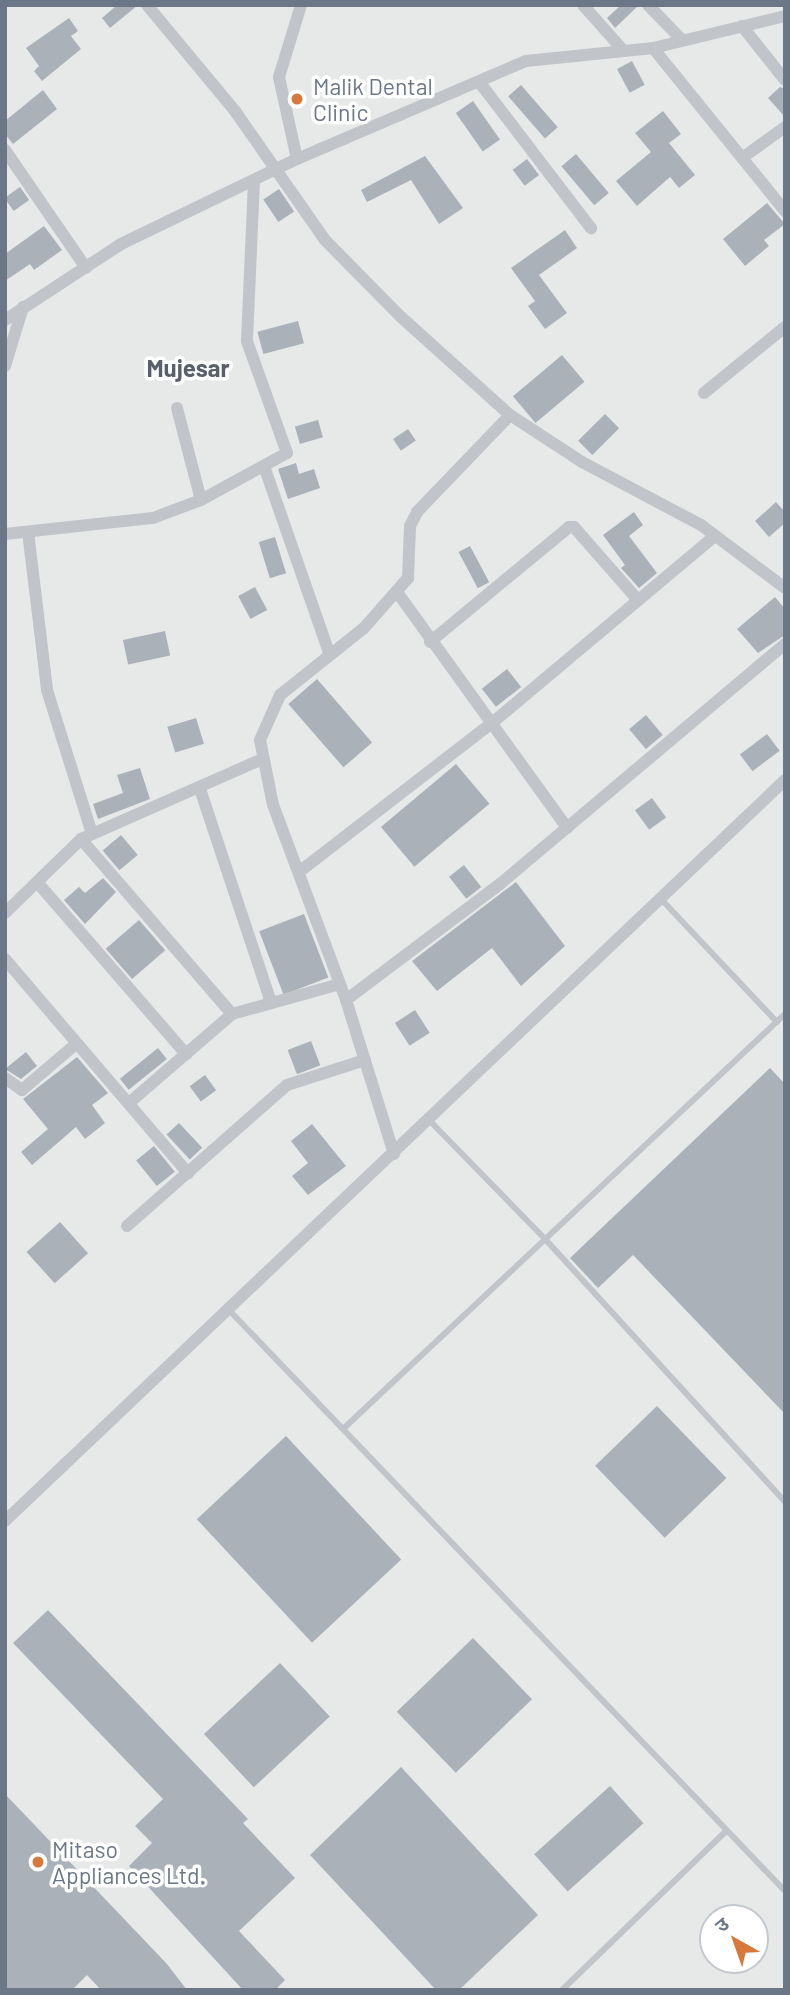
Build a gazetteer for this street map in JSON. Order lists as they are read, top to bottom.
{
  "districts": ["Mujesar"],
  "places": ["Malik Dental Clinic", "Mitaso Appliances Ltd."],
  "north": "top left"
}
